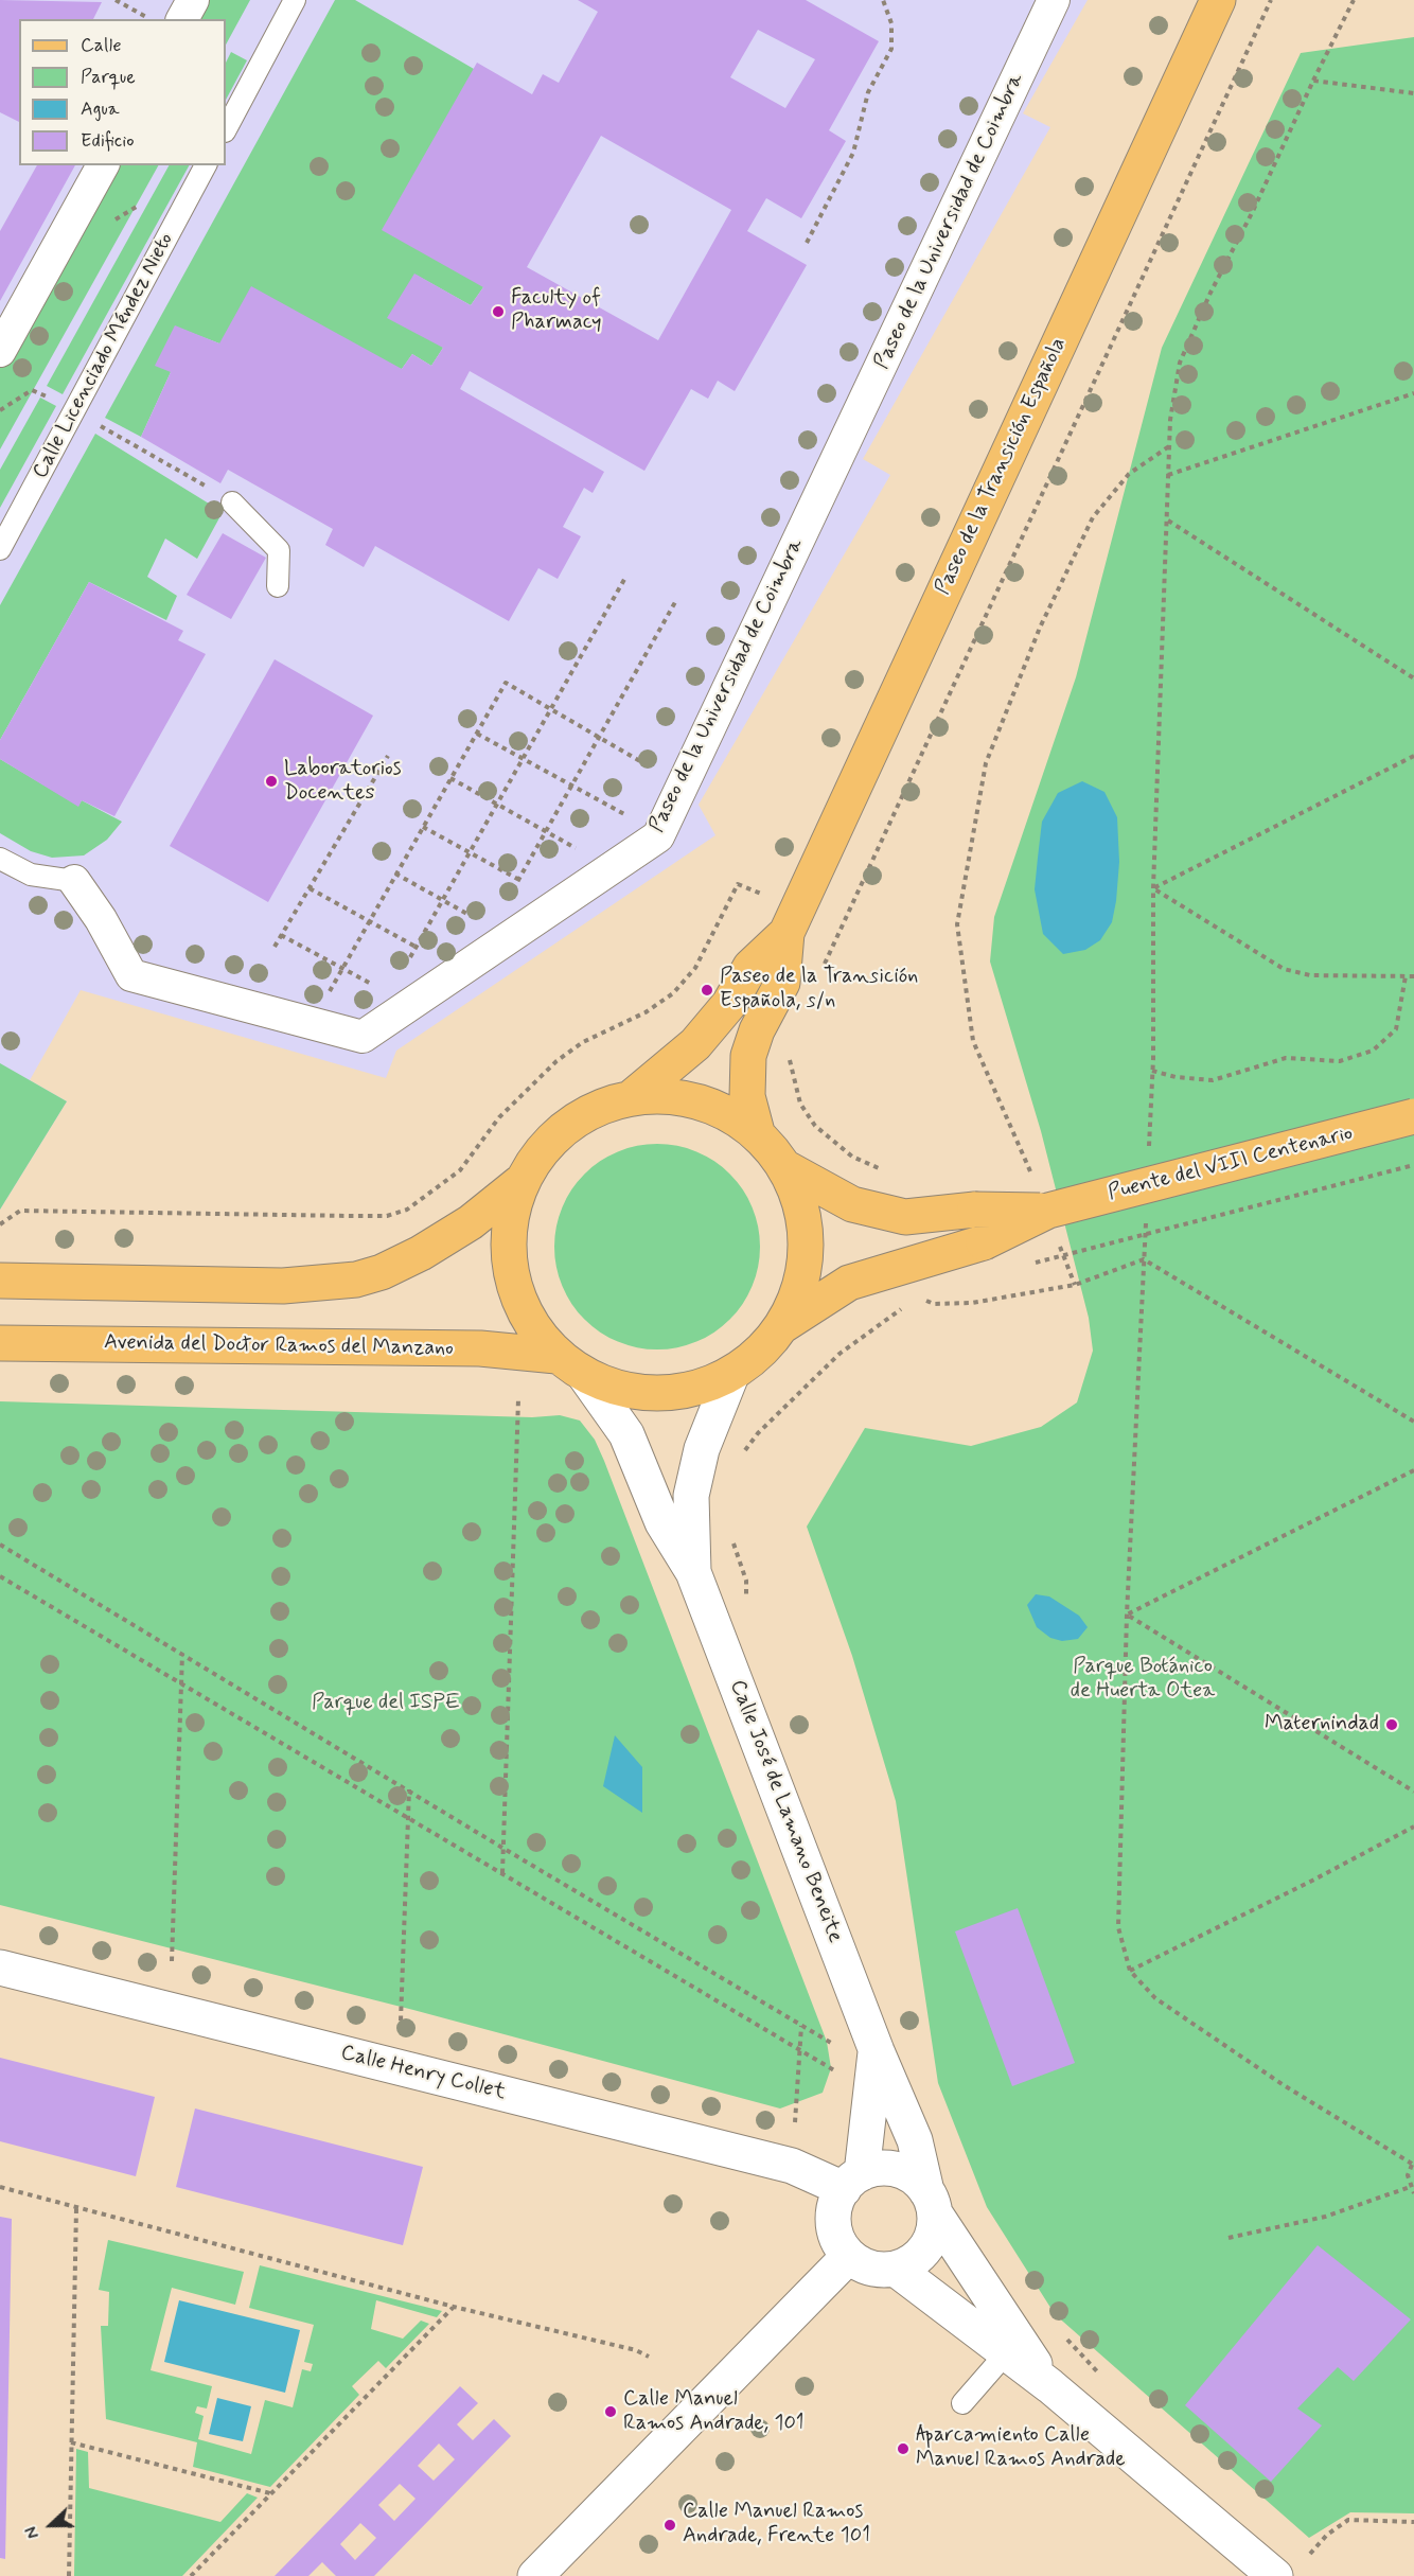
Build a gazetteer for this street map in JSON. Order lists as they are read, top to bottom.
{
  "streets": {
    "main road": ["Paseo de la Transición Española", "Puente del VIII Centenario", "Avenida del Doctor Ramos del Manzano"],
    "street": ["Paseo de la Universidad de Coimbra", "Calle José de Lamano Beneite", "Calle Henry Collet"],
    "lane": ["Calle Licenciado Méndez Nieto"]
  },
  "crossings": [
    ["Calle José de Lamano Beneite", "Calle Henry Collet"]
  ],
  "parks": ["Parque Botánico de Huerta Otea", "Parque del ISPE"],
  "places": [
    "Faculty of Pharmacy",
    "Laboratorios Docentes",
    "Paseo de la Transición Española, s/n",
    "Maternindad",
    "Calle Manuel Ramos Andrade, 101",
    "Aparcamiento Calle Manuel Ramos Andrade",
    "Calle Manuel Ramos Andrade, Frente 101"
  ],
  "legend": [
    "Calle",
    "Parque",
    "Agua",
    "Edificio"
  ],
  "north": "left"
}
